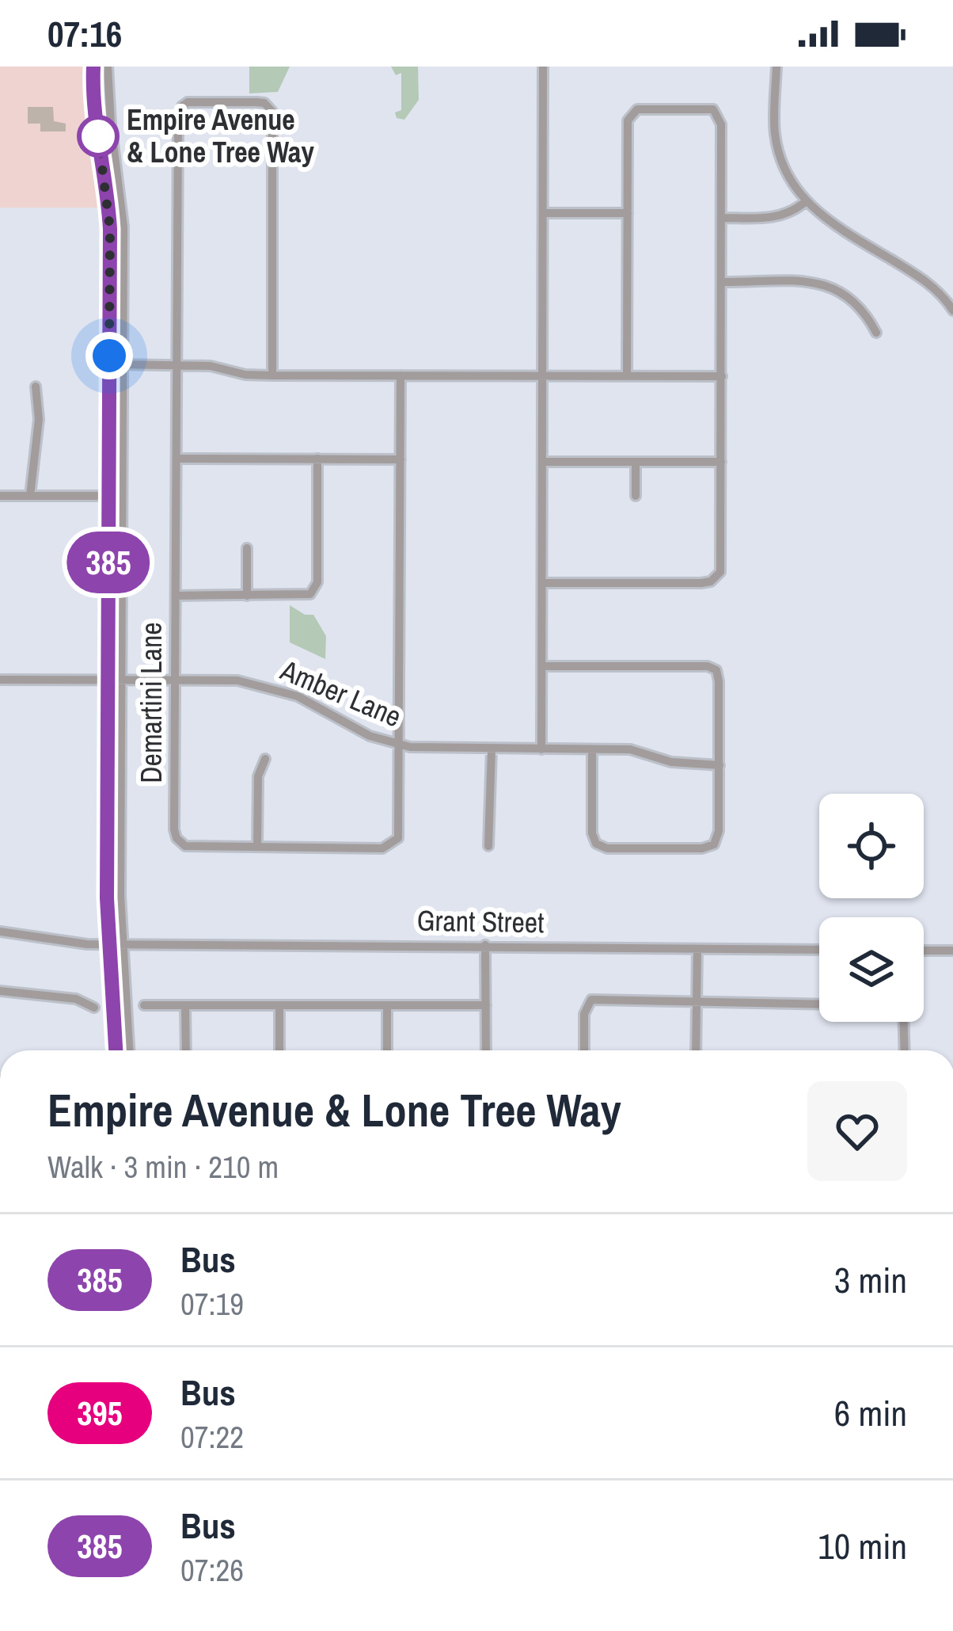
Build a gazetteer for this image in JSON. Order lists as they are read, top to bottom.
{
  "streets": {
    "street": ["Amber Lane", "Demartini Lane", "Grant Street"]
  },
  "crossings": [
    ["Amber Lane", "Demartini Lane"]
  ],
  "places": ["Empire Avenue & Lone Tree Way"],
  "lines": ["bus line 385"],
  "page": {
    "status": "07:16",
    "on_map": "385",
    "heading": ["Empire Avenue & Lone Tree Way", "Walk · 3 min · 210 m"],
    "list": [
      {
        "mark": "385",
        "name": "Bus",
        "note": "07:19",
        "value": "3 min"
      },
      {
        "mark": "395",
        "name": "Bus",
        "note": "07:22",
        "value": "6 min"
      },
      {
        "mark": "385",
        "name": "Bus",
        "note": "07:26",
        "value": "10 min"
      }
    ]
  }
}
